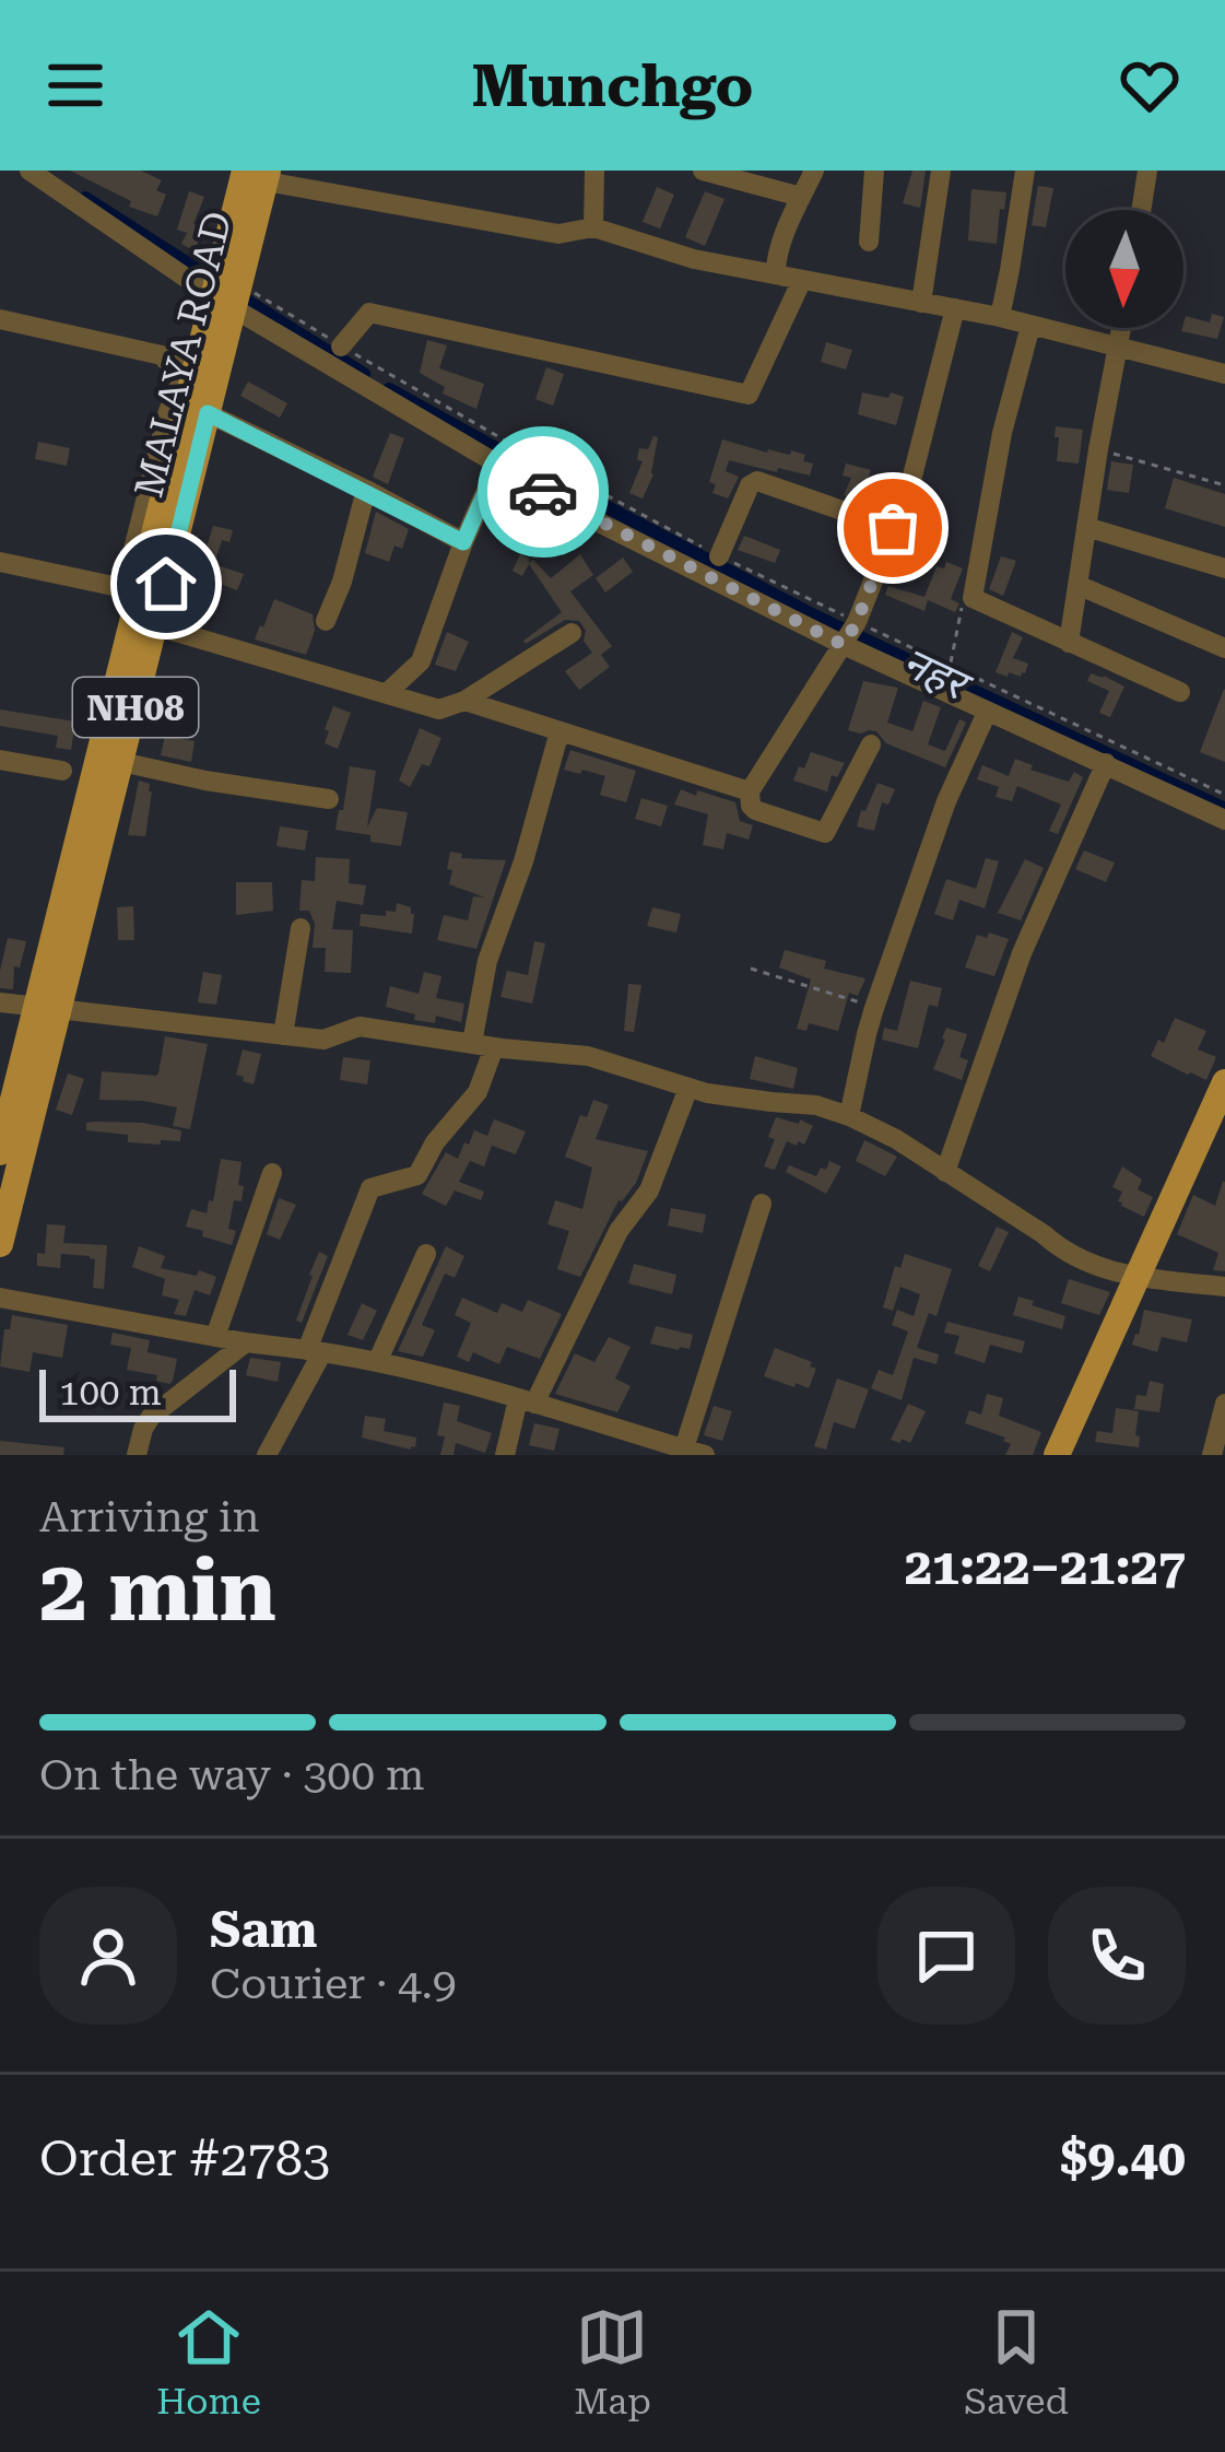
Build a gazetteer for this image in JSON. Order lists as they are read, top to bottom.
{
  "streets": {
    "main road": ["MALAYA ROAD", "NH08"]
  },
  "crossings": [
    ["MALAYA ROAD", "NH08"]
  ],
  "water": ["नहर"],
  "scale_bar": "100 m",
  "north": "bottom",
  "page": {
    "header": "Munchgo",
    "scale": "100 m",
    "heading": ["2 min", "Arriving in", "21:22–21:27"],
    "panel": [
      "Sam",
      "Courier · 4.9",
      "Order #2783",
      "$9.40"
    ],
    "bar": "On the way · 300 m",
    "tabs": ["Home", "Map", "Saved"]
  }
}
